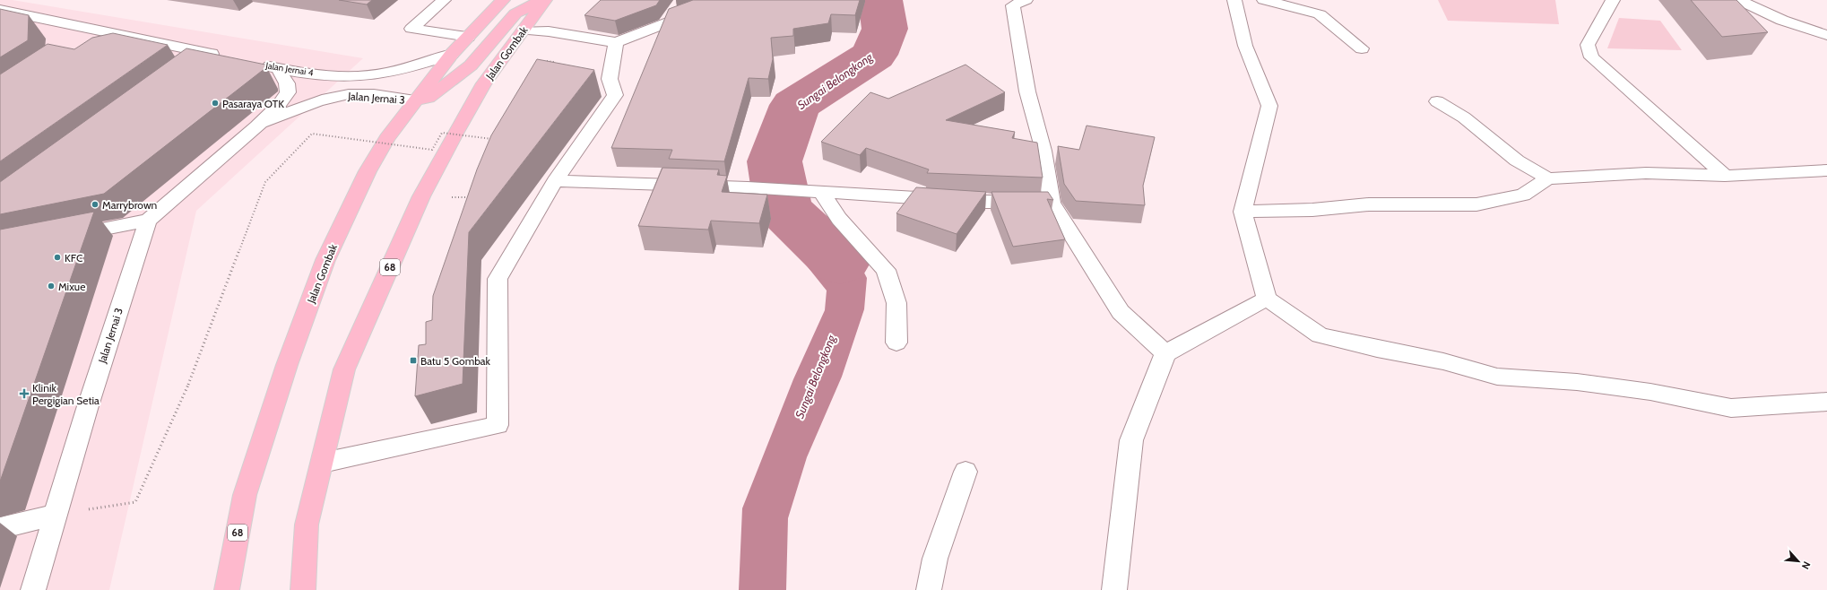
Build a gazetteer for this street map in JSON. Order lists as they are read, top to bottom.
{
  "streets": {
    "main road": ["Jalan Gombak", "68"],
    "street": ["Jalan Jernai 4", "Jalan Jernai 3"]
  },
  "crossings": [
    ["Jalan Gombak", "Jalan Jernai 4"],
    ["Jalan Gombak", "Jalan Jernai 3"],
    ["Jalan Jernai 4", "Jalan Jernai 3"]
  ],
  "water": ["Sungai Belongkong"],
  "places": {
    "other": [
      "Pasaraya OTK",
      "Marrybrown",
      "KFC",
      "Mixue"
    ],
    "transit": ["Batu 5 Gombak"],
    "health": ["Klinik Pergigian Setia"]
  },
  "north": "bottom right"
}
